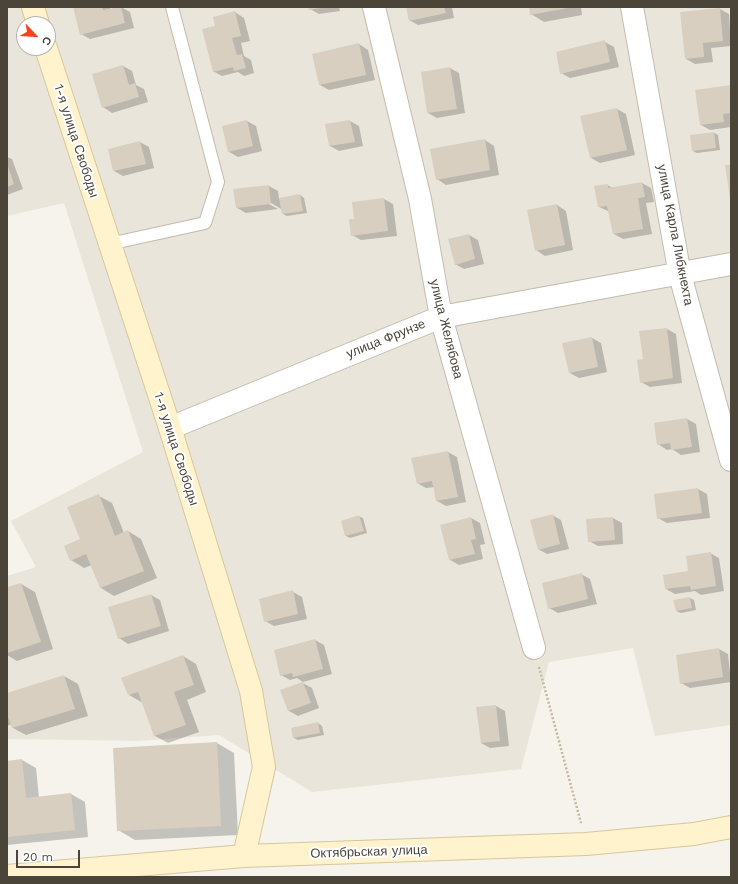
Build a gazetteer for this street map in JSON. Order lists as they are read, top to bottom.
{
  "streets": {
    "street": [
      "1-я улица Свободы",
      "улица Карла Либкнехта",
      "улица Желябова",
      "улица Фрунзе",
      "Октябрьская улица"
    ]
  },
  "crossings": [
    ["1-я улица Свободы", "улица Фрунзе"],
    ["1-я улица Свободы", "Октябрьская улица"],
    ["улица Карла Либкнехта", "улица Фрунзе"],
    ["улица Желябова", "улица Фрунзе"]
  ],
  "scale_bar": "20 m",
  "north": "bottom right"
}
